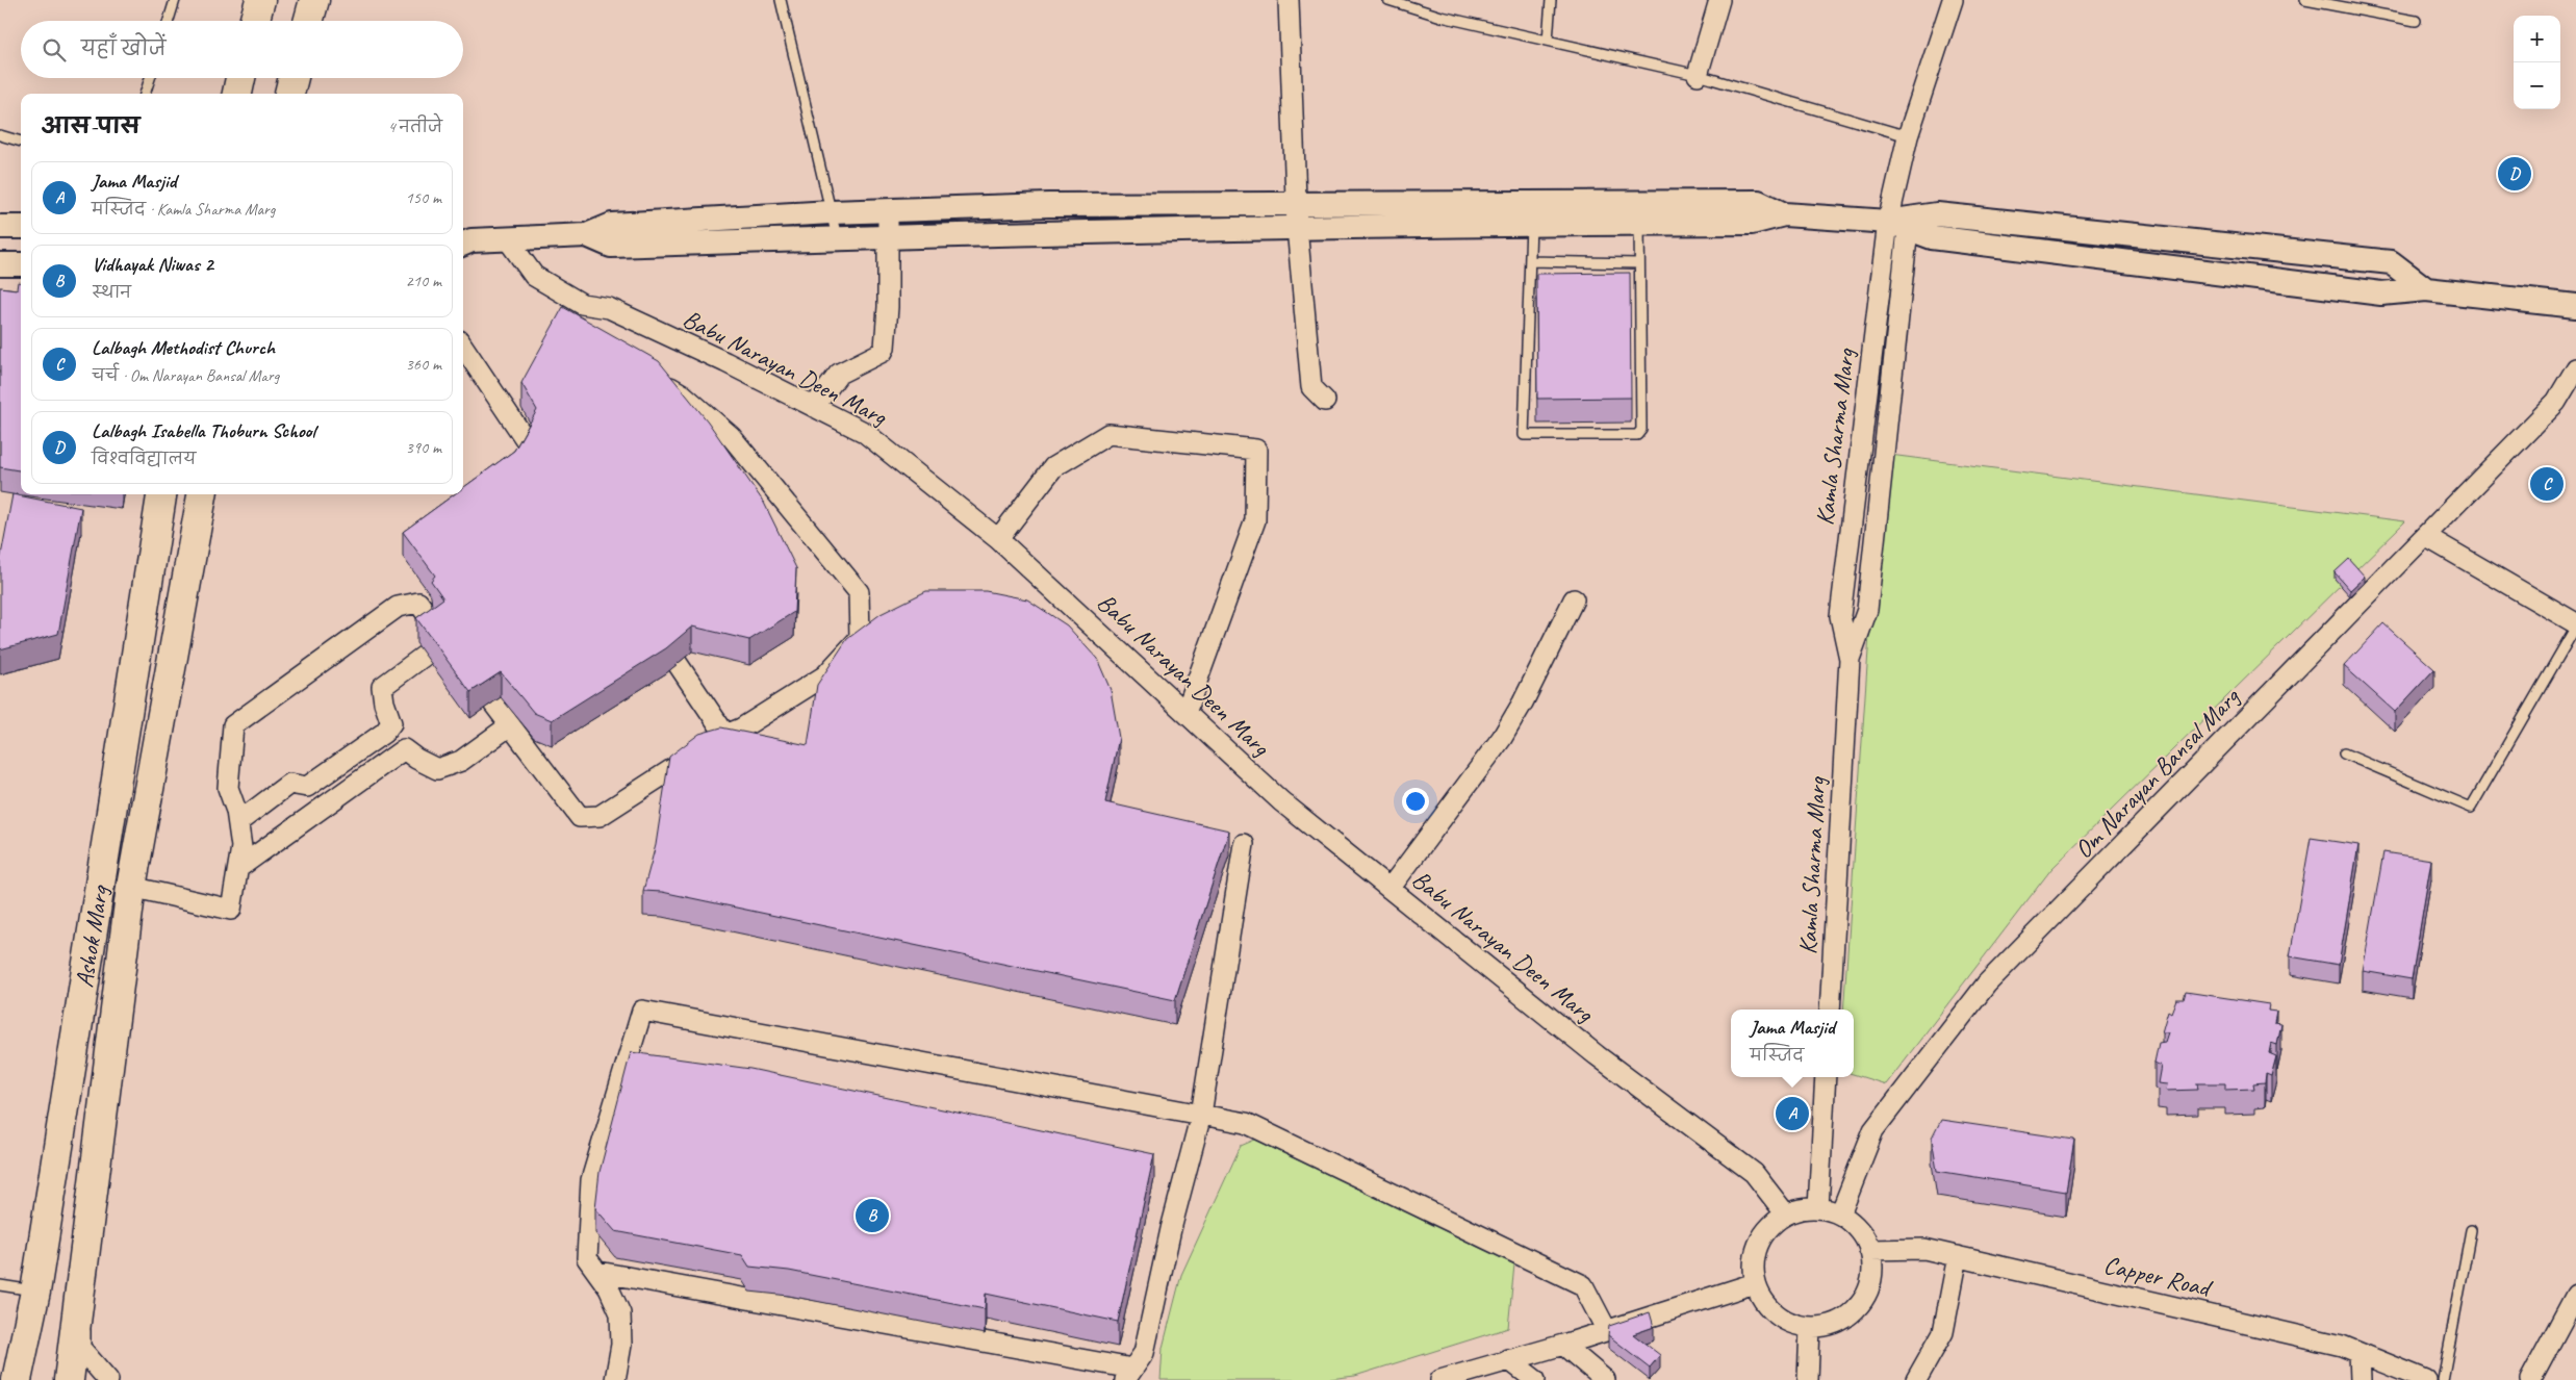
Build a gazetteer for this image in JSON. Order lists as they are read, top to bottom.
{
  "streets": {
    "main road": ["Ashok Marg"],
    "street": [
      "Babu Narayan Deen Marg",
      "Kamla Sharma Marg",
      "Om Narayan Bansal Marg",
      "Capper Road"
    ]
  },
  "crossings": [
    ["Babu Narayan Deen Marg", "Om Narayan Bansal Marg"],
    ["Babu Narayan Deen Marg", "Capper Road"],
    ["Om Narayan Bansal Marg", "Capper Road"]
  ],
  "page": {
    "map_buttons": ["+", "−"],
    "search": "यहाँ खोजें",
    "heading": ["आस-पास", "4 नतीजे"],
    "pins": [
      "D",
      "C",
      "A",
      "B"
    ],
    "list": [
      {
        "mark": "A",
        "name": "Jama Masjid",
        "note": "मस्जिद · Kamla Sharma Marg",
        "value": "150 m"
      },
      {
        "mark": "B",
        "name": "Vidhayak Niwas 2",
        "note": "स्थान",
        "value": "210 m"
      },
      {
        "mark": "C",
        "name": "Lalbagh Methodist Church",
        "note": "चर्च · Om Narayan Bansal Marg",
        "value": "360 m"
      },
      {
        "mark": "D",
        "name": "Lalbagh Isabella Thoburn School",
        "note": "विश्वविद्यालय",
        "value": "390 m"
      }
    ],
    "popup": ["Jama Masjid", "मस्जिद"]
  }
}
